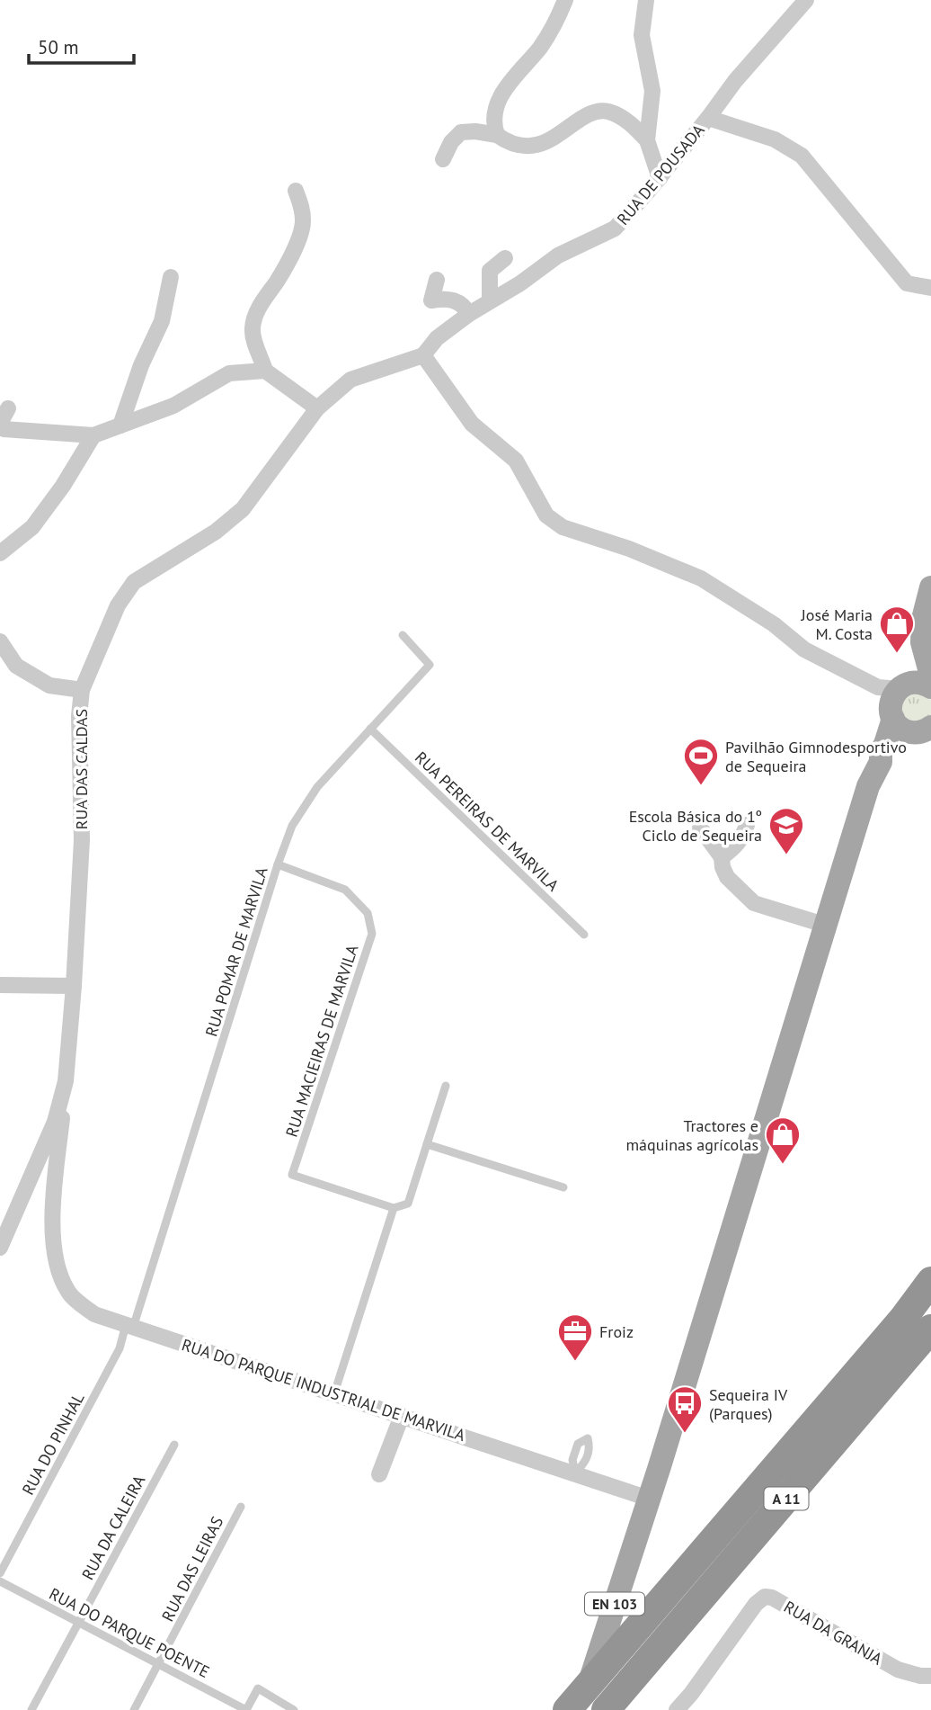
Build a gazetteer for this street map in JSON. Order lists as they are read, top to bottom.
{
  "streets": {
    "highway": ["A 11"],
    "main road": ["EN 103"],
    "street": [
      "RUA DE POUSADA",
      "RUA DAS CALDAS",
      "RUA DO PARQUE INDUSTRIAL DE MARVILA",
      "RUA DA GRANJA"
    ],
    "lane": [
      "RUA PEREIRAS DE MARVILA",
      "RUA POMAR DE MARVILA",
      "RUA MACIEIRAS DE MARVILA",
      "RUA DO PINHAL",
      "RUA DA CALEIRA",
      "RUA DAS LEIRAS",
      "RUA DO PARQUE POENTE"
    ]
  },
  "crossings": [
    ["RUA DE POUSADA", "RUA DAS CALDAS"],
    ["RUA DAS CALDAS", "RUA DO PARQUE INDUSTRIAL DE MARVILA"],
    ["RUA PEREIRAS DE MARVILA", "RUA POMAR DE MARVILA"],
    ["RUA POMAR DE MARVILA", "RUA MACIEIRAS DE MARVILA"],
    ["RUA POMAR DE MARVILA", "RUA DO PARQUE INDUSTRIAL DE MARVILA"],
    ["RUA POMAR DE MARVILA", "RUA DO PINHAL"],
    ["RUA DO PARQUE INDUSTRIAL DE MARVILA", "RUA DO PINHAL"],
    ["RUA DO PARQUE INDUSTRIAL DE MARVILA", "EN 103"],
    ["RUA DA CALEIRA", "RUA DO PARQUE POENTE"],
    ["RUA DAS LEIRAS", "RUA DO PARQUE POENTE"]
  ],
  "places": {
    "shop": ["José Maria M. Costa", "Tractores e máquinas agrícolas"],
    "sports": ["Pavilhão Gimnodesportivo de Sequeira"],
    "school or university": ["Escola Básica do 1º Ciclo de Sequeira"],
    "office": ["Froiz"],
    "bus stop": ["Sequeira IV (Parques)"]
  },
  "scale_bar": "50 m"
}
